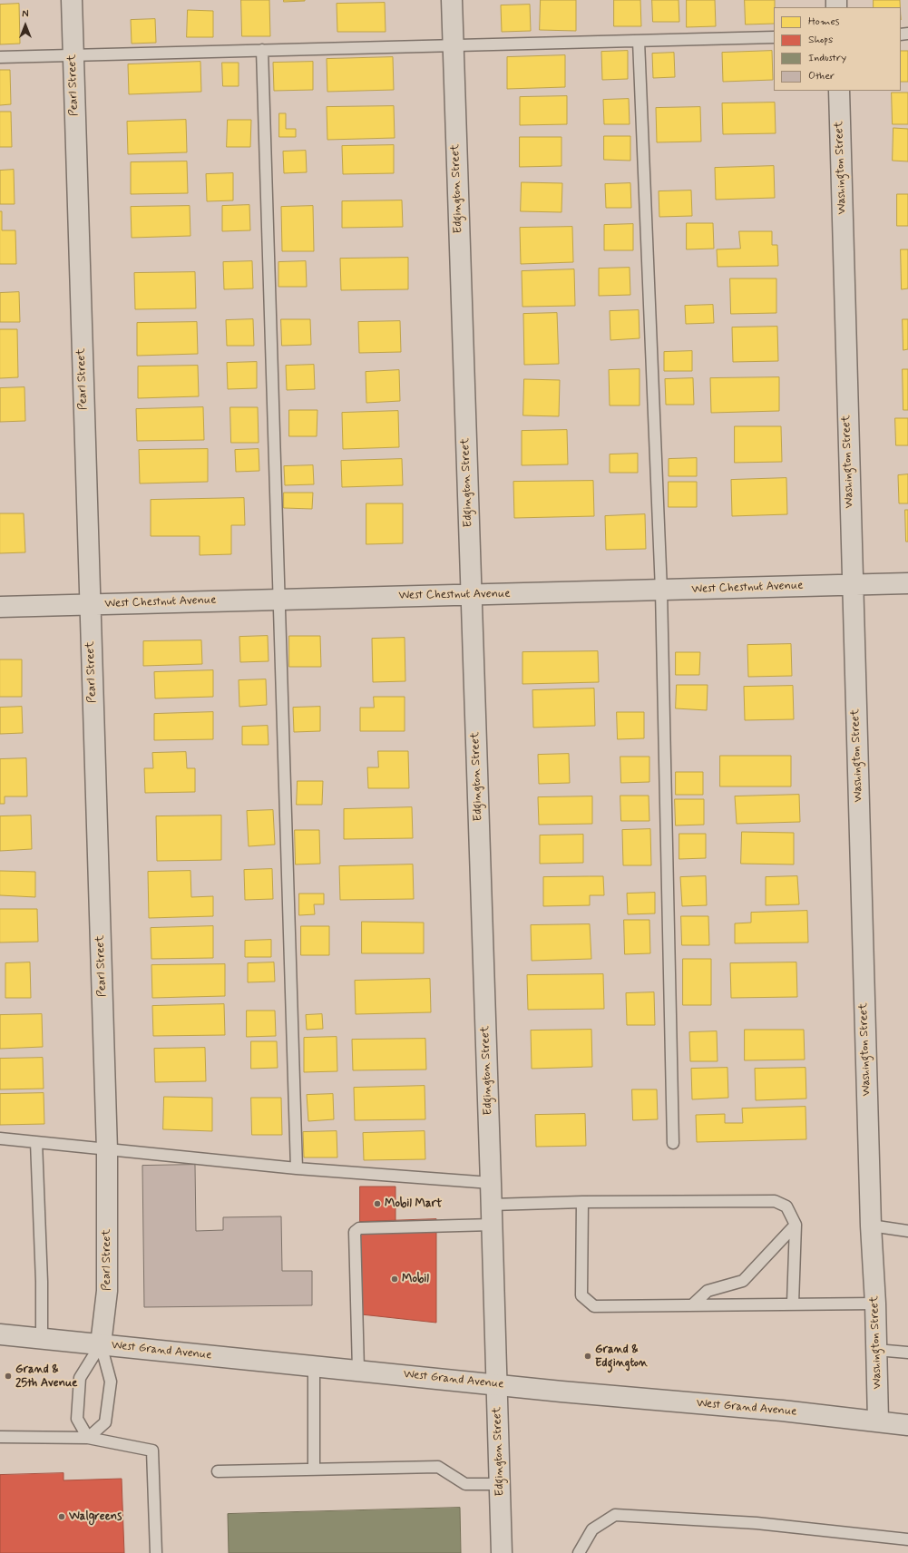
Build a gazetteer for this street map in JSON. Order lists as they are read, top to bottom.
{
  "streets": {
    "street": [
      "Pearl Street",
      "Washington Street",
      "Edgington Street",
      "West Chestnut Avenue",
      "West Grand Avenue"
    ]
  },
  "crossings": [
    ["Pearl Street", "West Chestnut Avenue"],
    ["Pearl Street", "West Grand Avenue"],
    ["Washington Street", "West Chestnut Avenue"],
    ["Washington Street", "West Grand Avenue"],
    ["Edgington Street", "West Chestnut Avenue"],
    ["Edgington Street", "West Grand Avenue"]
  ],
  "places": [
    "Mobil Mart",
    "Mobil",
    "Grand & Edgington",
    "Grand & 25th Avenue",
    "Walgreens"
  ],
  "legend": [
    "Homes",
    "Shops",
    "Industry",
    "Other"
  ],
  "north": "top"
}
